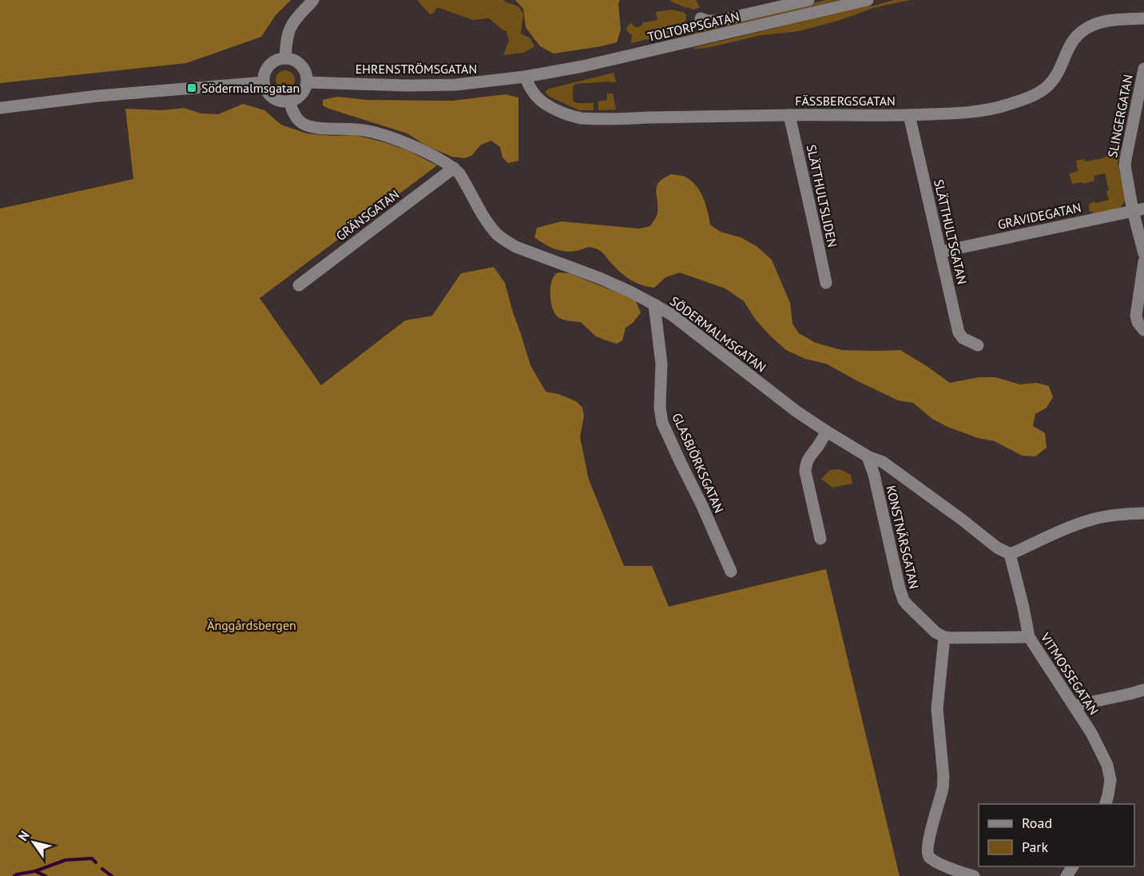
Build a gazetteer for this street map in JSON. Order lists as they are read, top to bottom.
{
  "streets": {
    "street": [
      "TOLTORPSGATAN",
      "EHRENSTRÖMSGATAN",
      "FÄSSBERGSGATAN",
      "SLINGERGATAN",
      "SLÄTTHULTSLIDEN",
      "GRÄNSGATAN",
      "GRÅVIDEGATAN",
      "SLÄTTHULTSGATAN",
      "SÖDERMALMSGATAN",
      "GLASBJÖRKSGATAN",
      "KONSTNÄRSGATAN",
      "VITMOSSEGATAN"
    ]
  },
  "crossings": [
    ["TOLTORPSGATAN", "EHRENSTRÖMSGATAN"],
    ["EHRENSTRÖMSGATAN", "FÄSSBERGSGATAN"],
    ["EHRENSTRÖMSGATAN", "SÖDERMALMSGATAN"],
    ["FÄSSBERGSGATAN", "SLÄTTHULTSLIDEN"],
    ["FÄSSBERGSGATAN", "SLÄTTHULTSGATAN"],
    ["SLINGERGATAN", "GRÅVIDEGATAN"],
    ["GRÄNSGATAN", "SÖDERMALMSGATAN"],
    ["GRÅVIDEGATAN", "SLÄTTHULTSGATAN"],
    ["SÖDERMALMSGATAN", "GLASBJÖRKSGATAN"],
    ["SÖDERMALMSGATAN", "KONSTNÄRSGATAN"],
    ["SÖDERMALMSGATAN", "VITMOSSEGATAN"]
  ],
  "parks": ["Änggårdsbergen"],
  "places": {
    "transit": ["Södermalmsgatan"]
  },
  "legend": ["Road", "Park"],
  "north": "top left"
}
